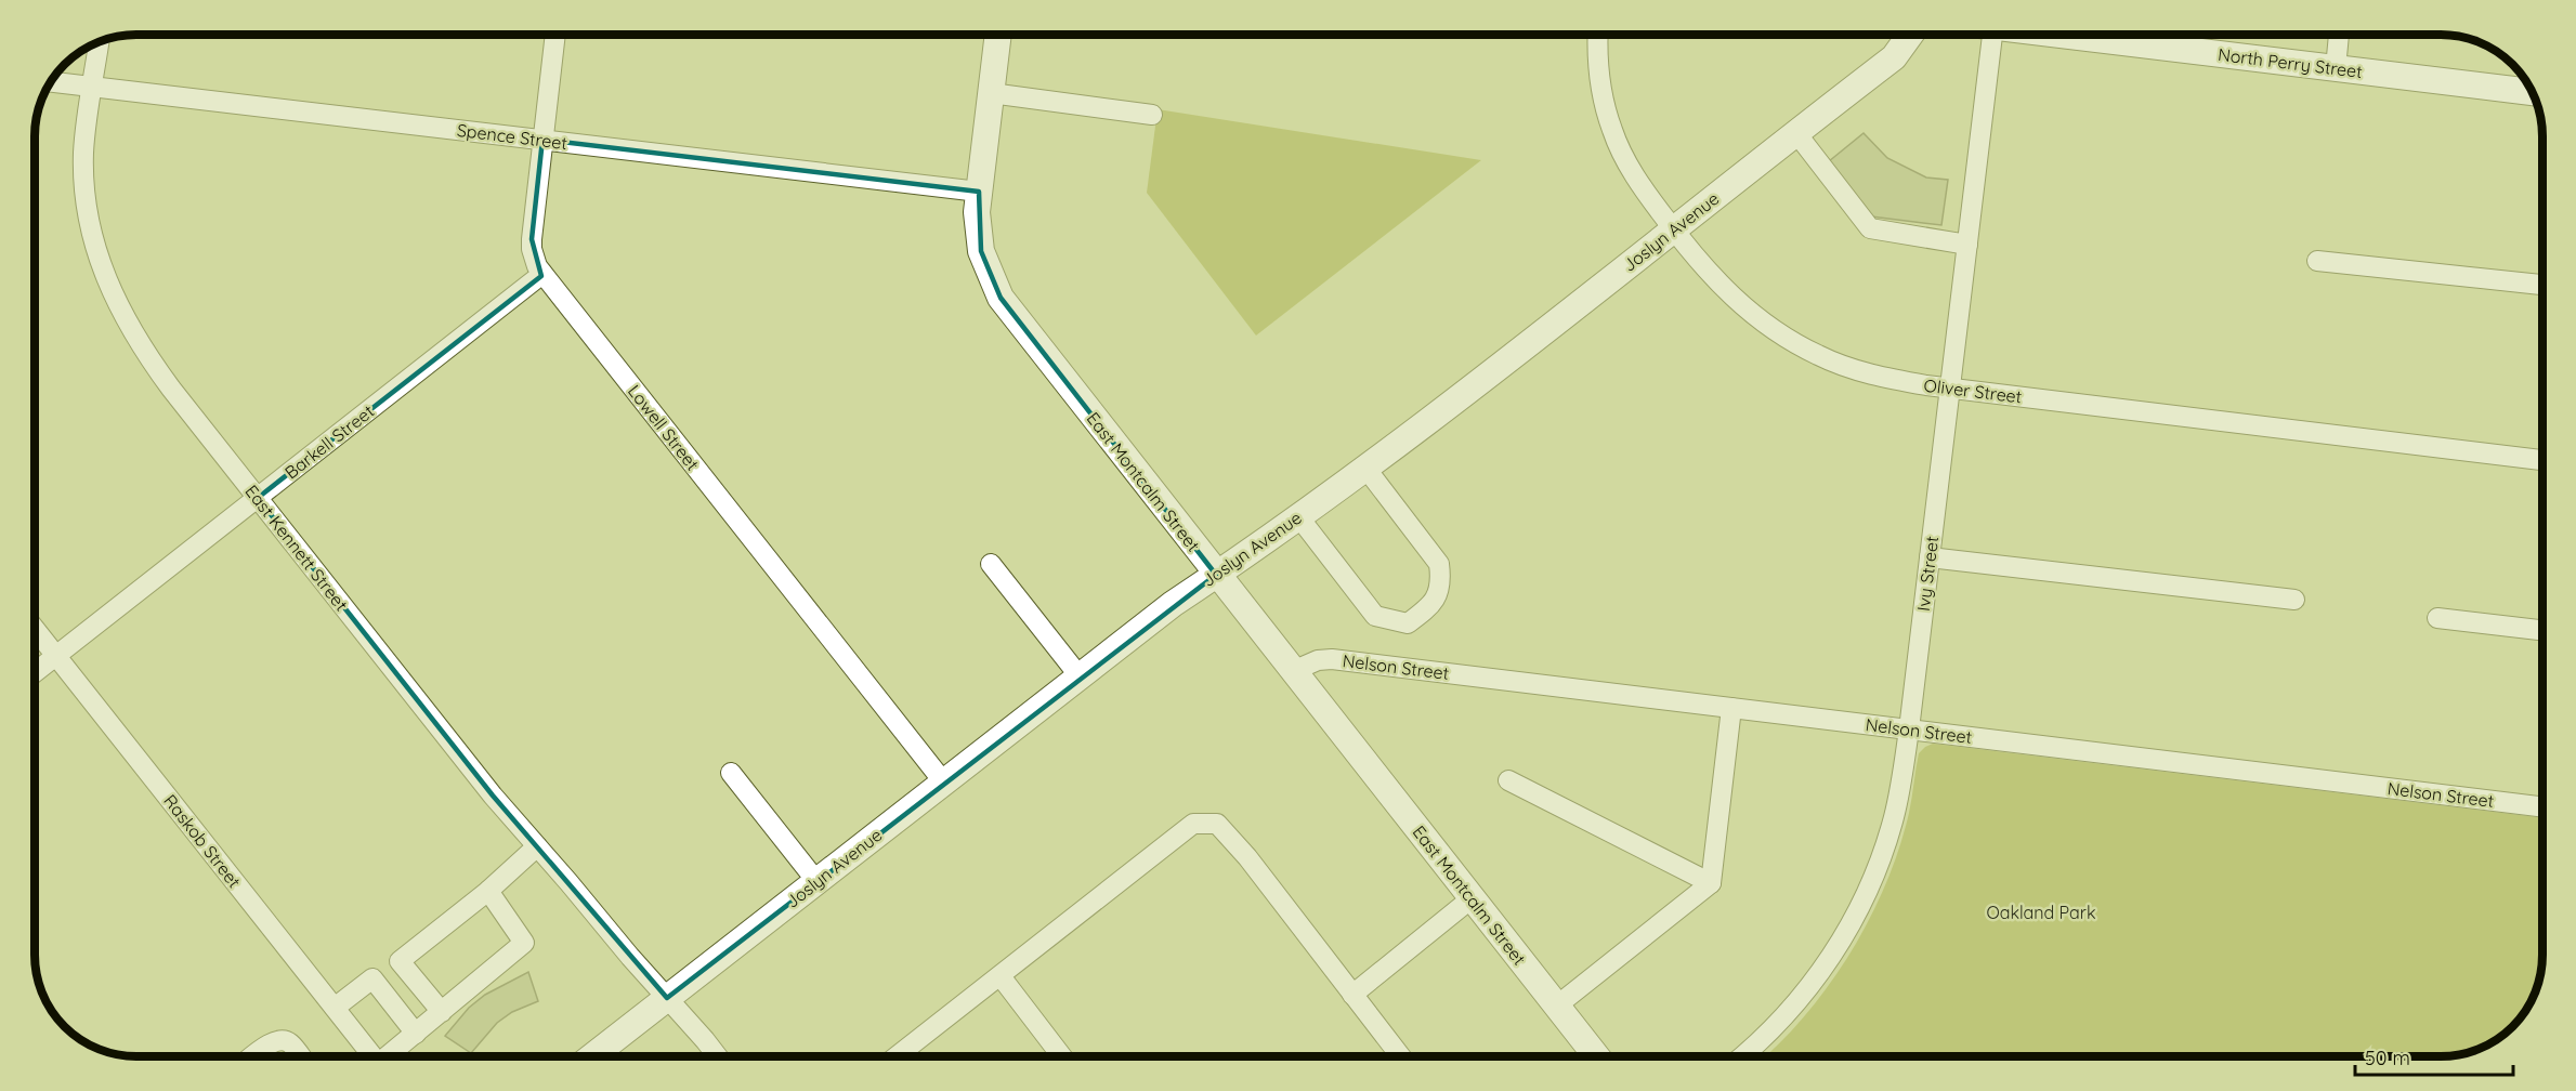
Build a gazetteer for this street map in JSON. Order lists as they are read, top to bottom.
{
  "streets": {
    "main road": ["North Perry Street", "Joslyn Avenue", "East Montcalm Street"],
    "street": [
      "Spence Street",
      "Oliver Street",
      "Lowell Street",
      "Barkell Street",
      "East Kennett Street",
      "Ivy Street",
      "Nelson Street",
      "Raskob Street"
    ]
  },
  "crossings": [
    ["Spence Street", "Lowell Street"],
    ["Spence Street", "East Montcalm Street"],
    ["Spence Street", "East Kennett Street"],
    ["Joslyn Avenue", "Oliver Street"],
    ["Joslyn Avenue", "Lowell Street"],
    ["Joslyn Avenue", "East Montcalm Street"],
    ["Joslyn Avenue", "East Kennett Street"],
    ["Oliver Street", "Ivy Street"],
    ["Lowell Street", "Barkell Street"],
    ["Barkell Street", "East Kennett Street"],
    ["Barkell Street", "Raskob Street"],
    ["East Montcalm Street", "Nelson Street"],
    ["Ivy Street", "Nelson Street"]
  ],
  "parks": ["Oakland Park"],
  "scale_bar": "50 m"
}
